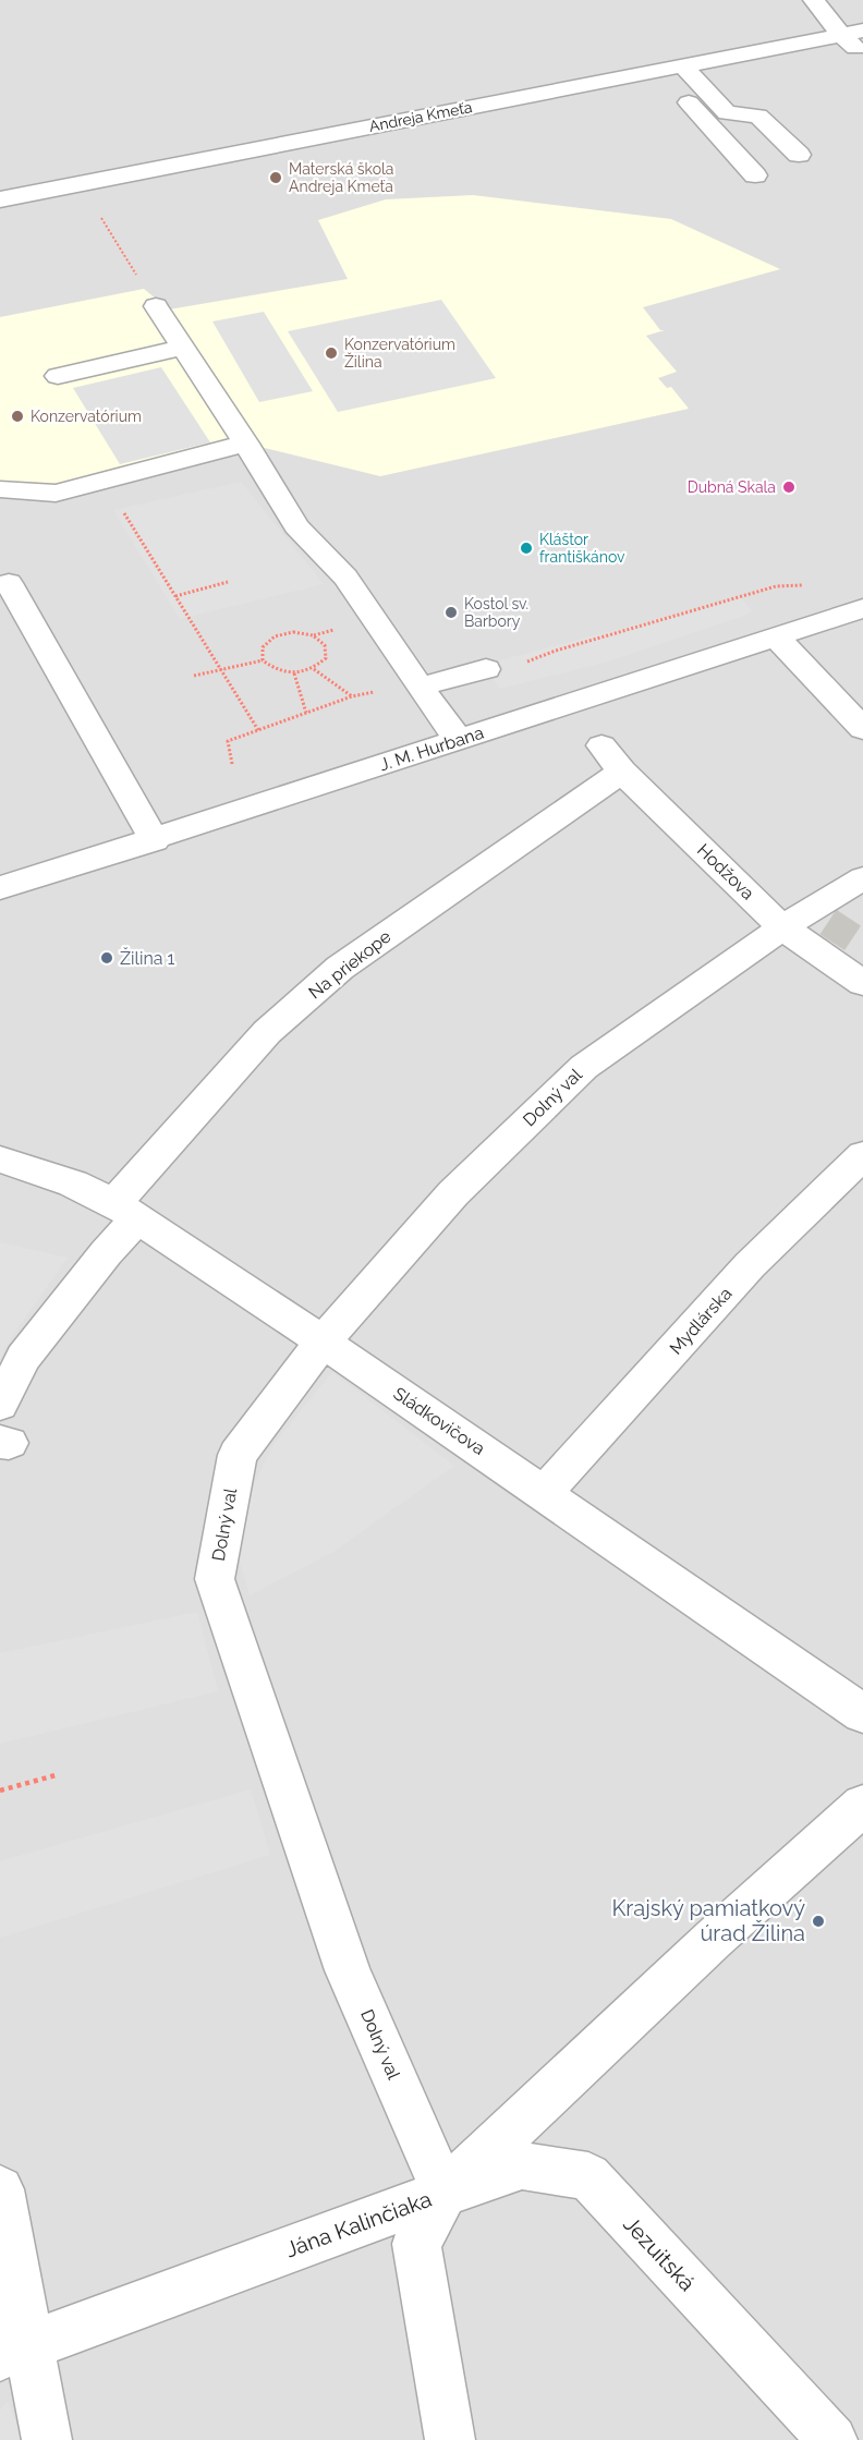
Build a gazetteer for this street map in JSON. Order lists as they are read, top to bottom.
{
  "streets": {
    "street": [
      "Andreja Kmeťa",
      "J. M. Hurbana",
      "Hodžova",
      "Na priekope",
      "Dolný val",
      "Mydlárska",
      "Sládkovičova",
      "Jána Kalinčiaka",
      "Jezuitská"
    ]
  },
  "crossings": [
    ["Hodžova", "Na priekope"],
    ["Hodžova", "Dolný val"],
    ["Na priekope", "Sládkovičova"],
    ["Dolný val", "Sládkovičova"],
    ["Dolný val", "Jána Kalinčiaka"],
    ["Dolný val", "Jezuitská"],
    ["Mydlárska", "Sládkovičova"],
    ["Jána Kalinčiaka", "Jezuitská"]
  ],
  "places": [
    "Materská škola Andreja Kmeťa",
    "Konzervatórium Žilina",
    "Konzervatórium",
    "Dubná Skala",
    "Kláštor františkánov",
    "Kostol sv. Barbory",
    "Žilina 1",
    "Krajský pamiatkový úrad Žilina"
  ]
}
